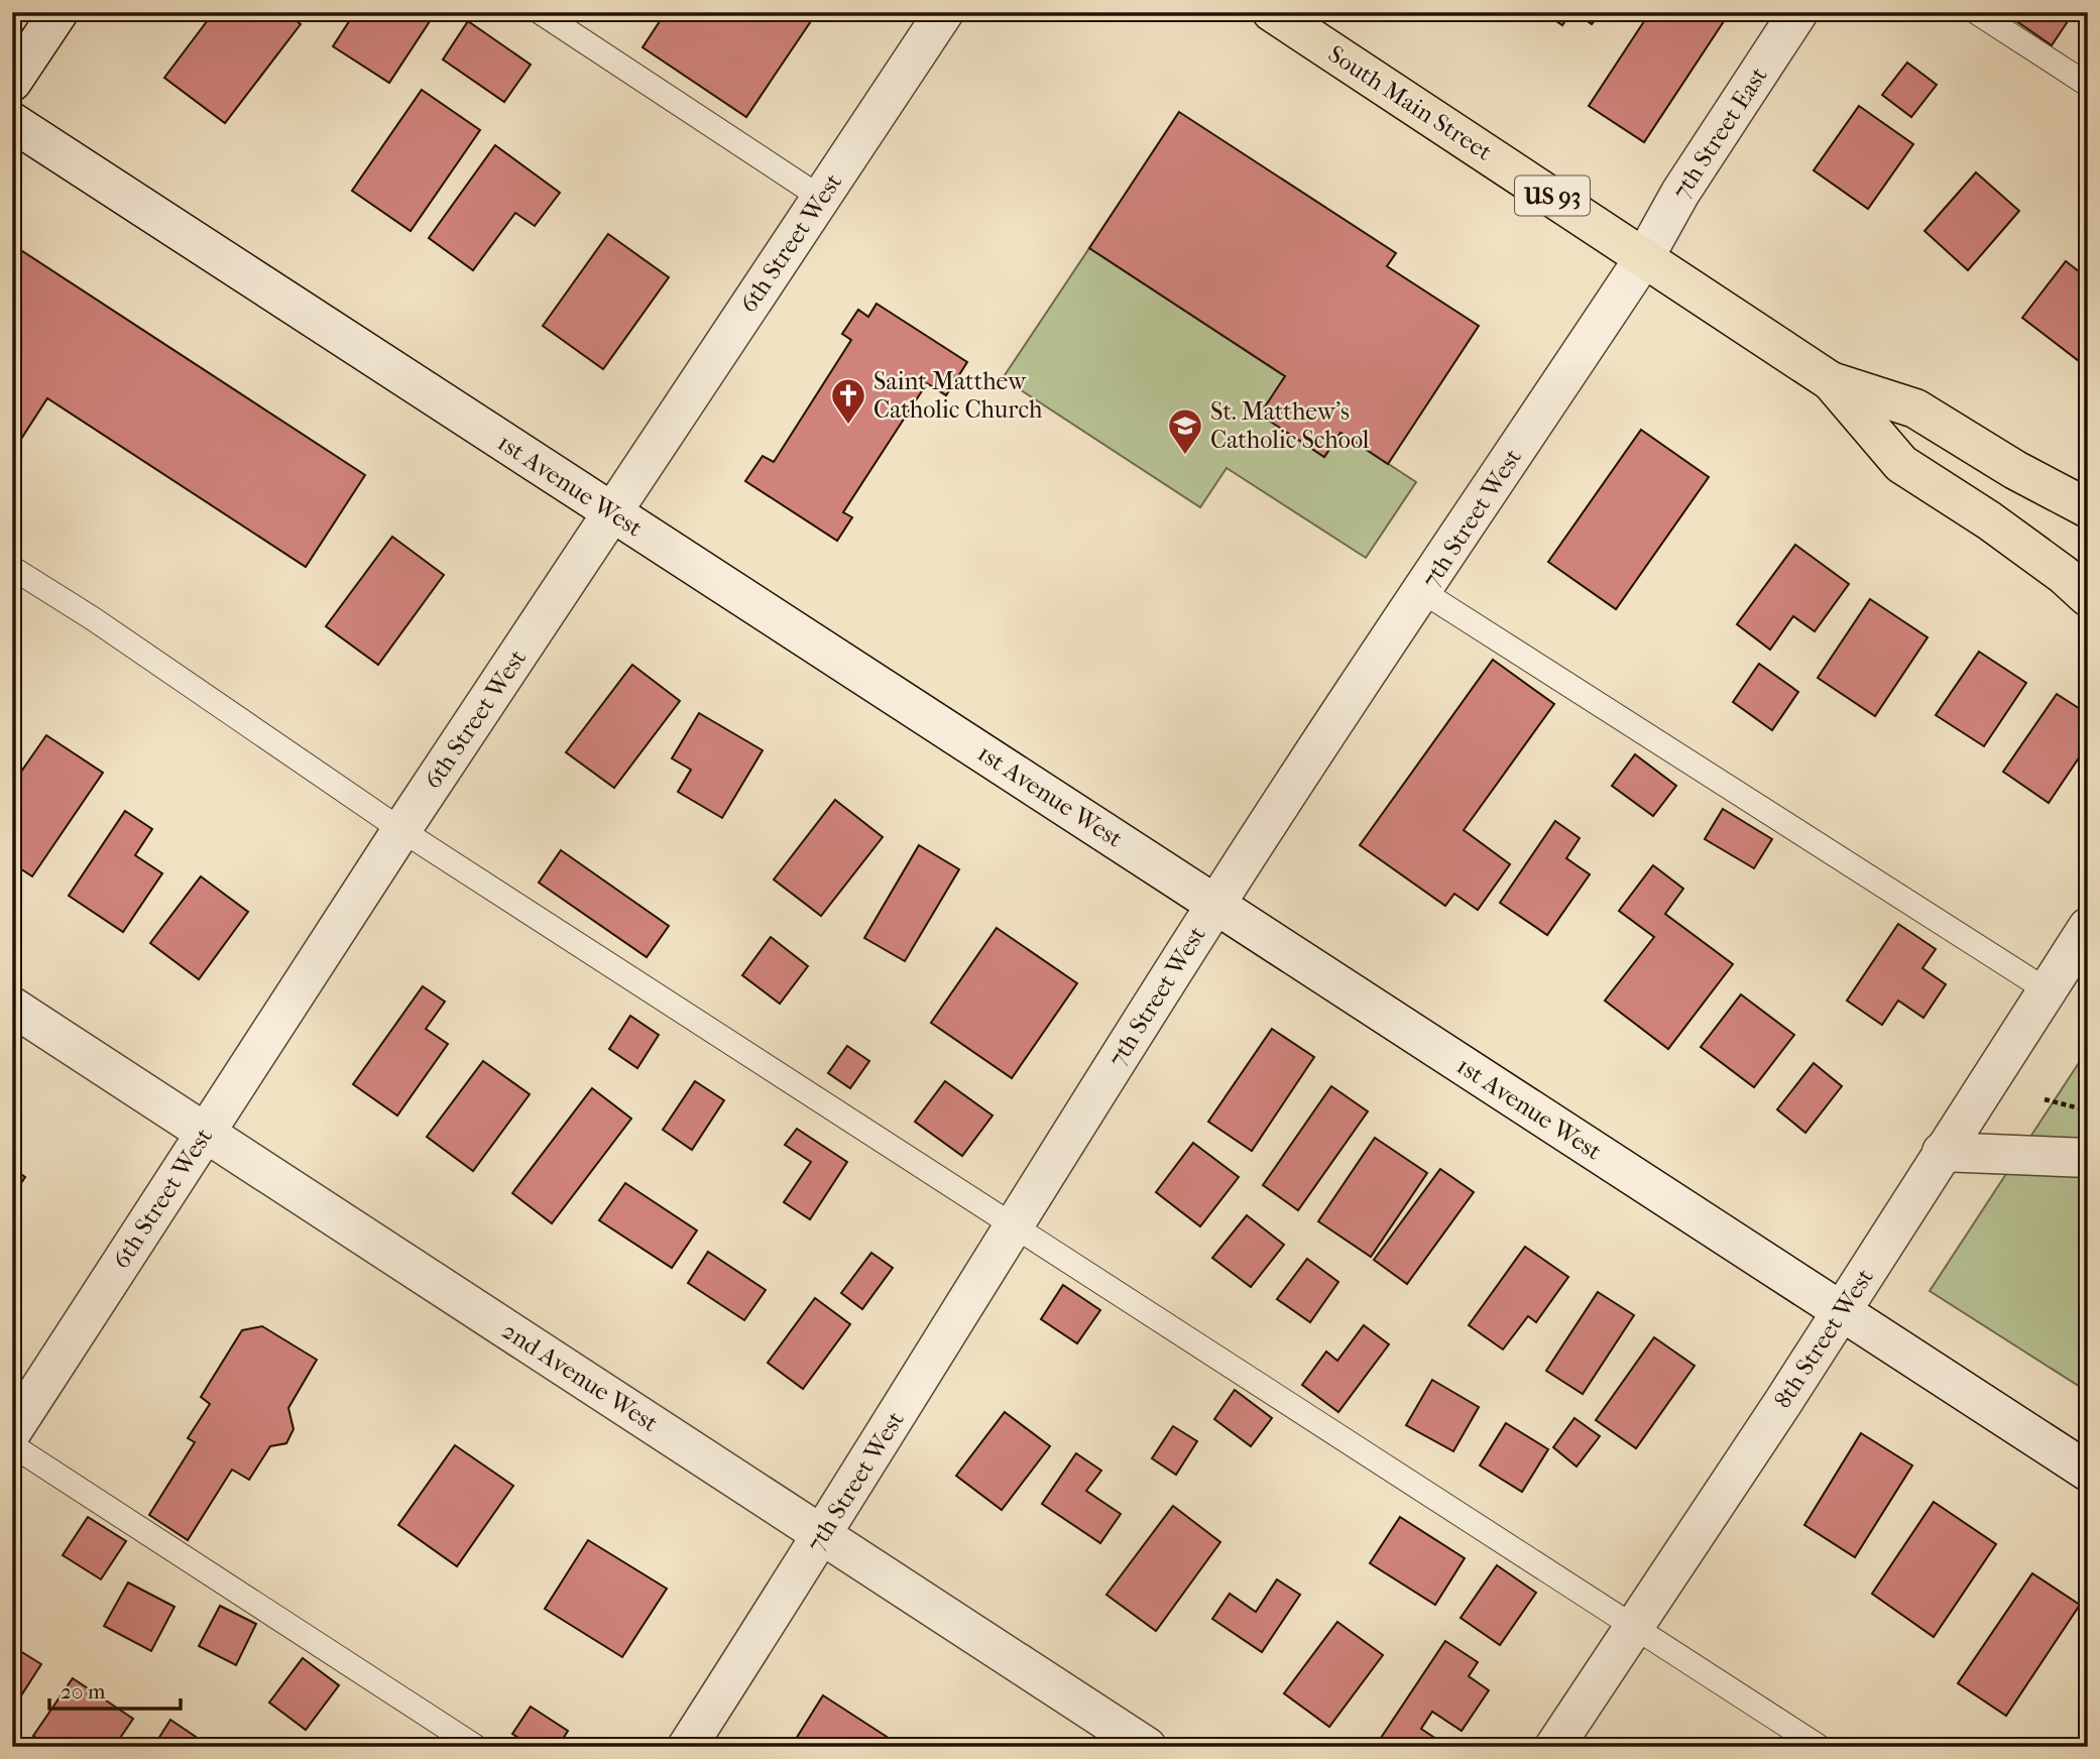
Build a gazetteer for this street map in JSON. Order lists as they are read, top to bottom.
{
  "streets": {
    "main road": ["South Main Street", "US 93"],
    "street": [
      "7th Street East",
      "6th Street West",
      "1st Avenue West",
      "7th Street West",
      "8th Street West",
      "2nd Avenue West"
    ]
  },
  "crossings": [
    ["South Main Street", "7th Street East"],
    ["South Main Street", "7th Street West"],
    ["7th Street East", "7th Street West"],
    ["6th Street West", "1st Avenue West"],
    ["6th Street West", "2nd Avenue West"],
    ["1st Avenue West", "7th Street West"],
    ["1st Avenue West", "8th Street West"],
    ["7th Street West", "2nd Avenue West"]
  ],
  "places": {
    "church": ["Saint Matthew Catholic Church"],
    "school or university": ["St. Matthew's Catholic School"]
  },
  "scale_bar": "20 m"
}
